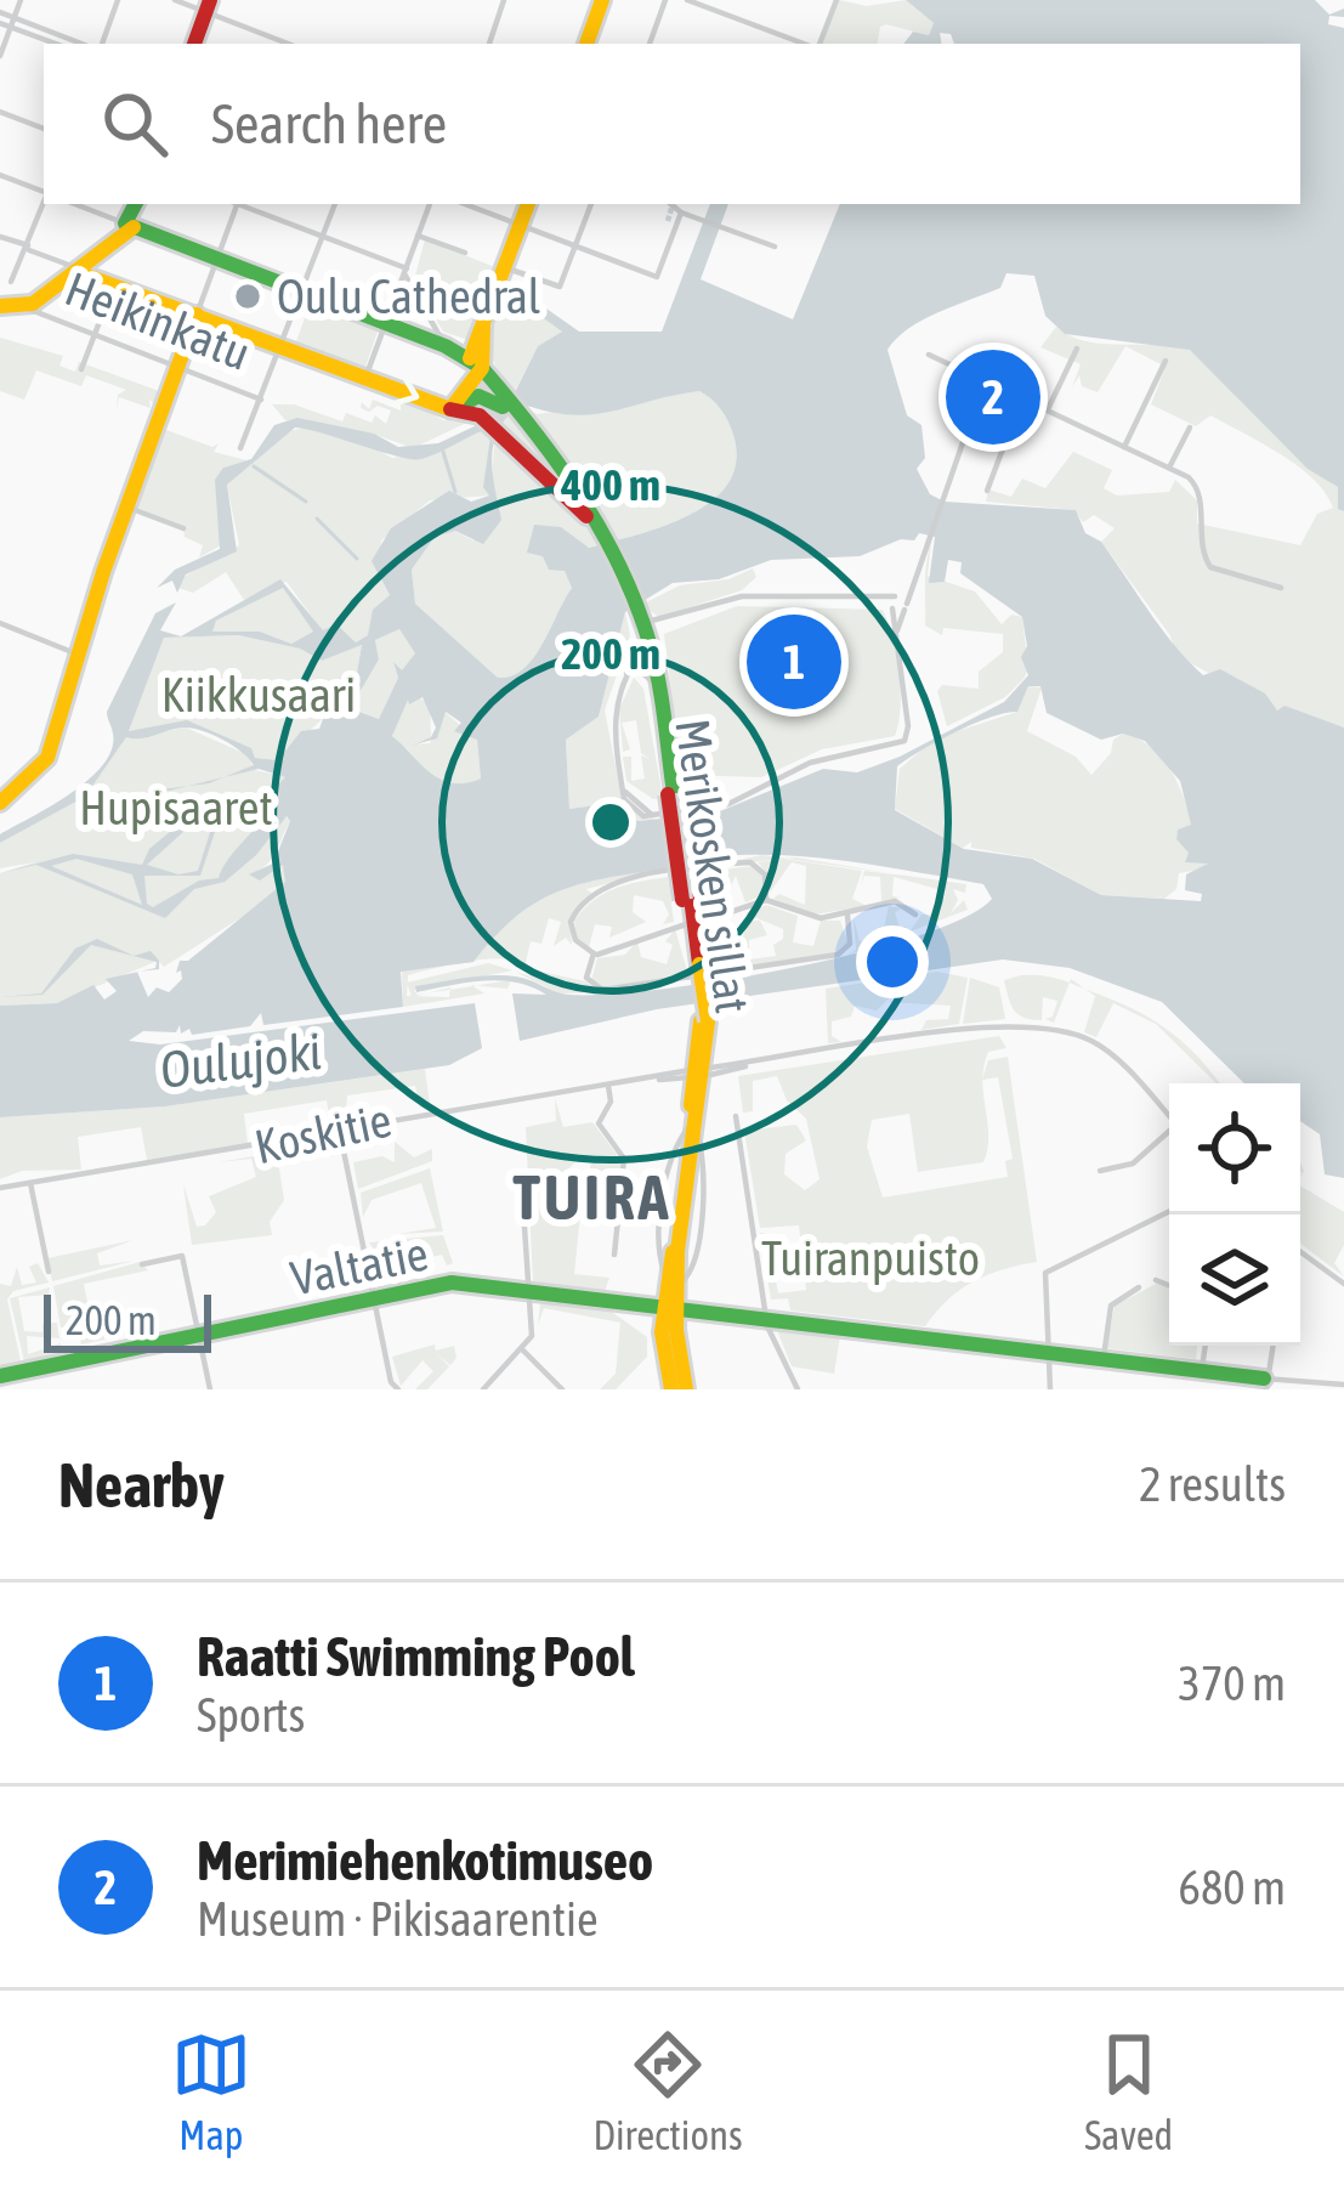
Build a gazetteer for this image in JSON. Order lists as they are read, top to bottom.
{
  "streets": {
    "main road": ["Merikosken sillat", "Valtatie"],
    "street": ["Heikinkatu", "Koskitie"]
  },
  "crossings": [
    ["Merikosken sillat", "Koskitie"],
    ["Merikosken sillat", "Valtatie"]
  ],
  "districts": ["TUIRA"],
  "water": ["Oulujoki"],
  "parks": ["Kiikkusaari", "Hupisaaret", "Tuiranpuisto"],
  "places": ["Oulu Cathedral"],
  "scale_bar": "200 m",
  "page": {
    "search": "Search here",
    "pins": ["2", "1"],
    "scale": "200 m",
    "heading": ["Nearby", "2 results"],
    "list": [
      {
        "mark": "1",
        "name": "Raatti Swimming Pool",
        "note": "Sports",
        "value": "370 m"
      },
      {
        "mark": "2",
        "name": "Merimiehenkotimuseo",
        "note": "Museum · Pikisaarentie",
        "value": "680 m"
      }
    ],
    "nav": ["Map", "Directions", "Saved"]
  },
  "rings": ["400 m", "200 m"]
}
